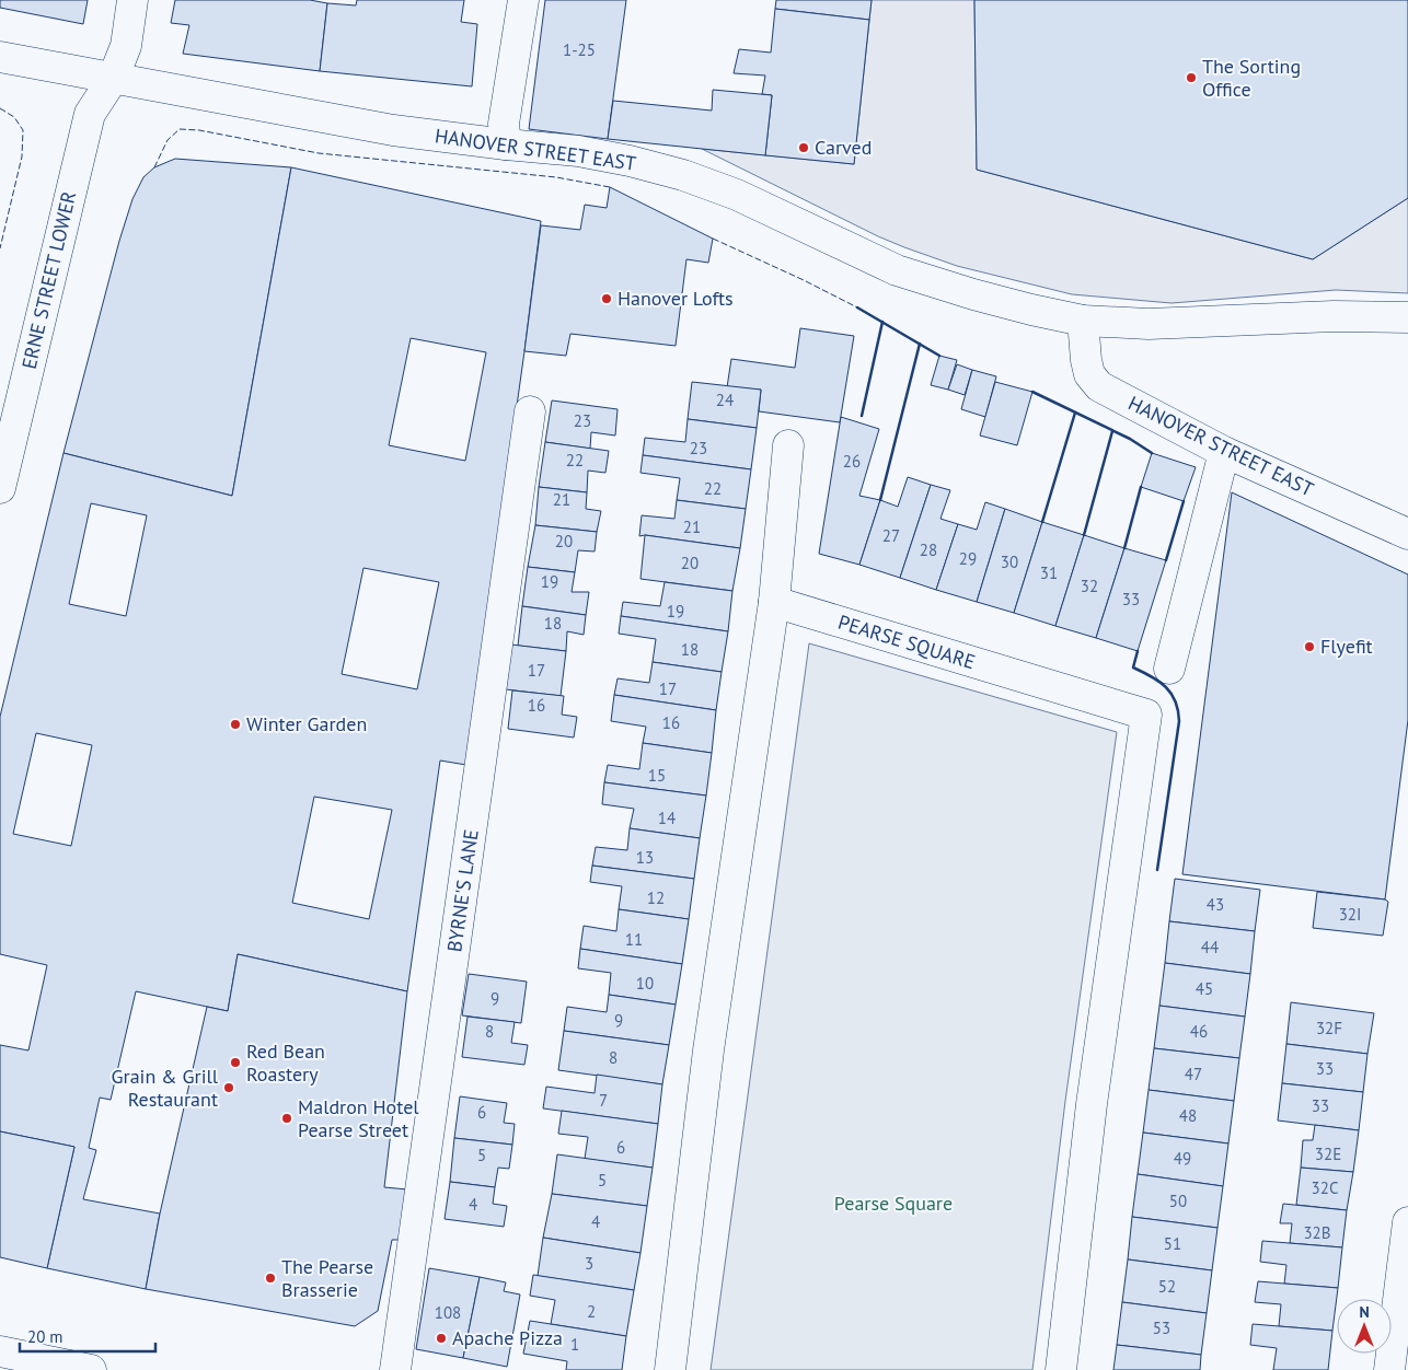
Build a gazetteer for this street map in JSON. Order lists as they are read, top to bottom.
{
  "streets": {
    "street": [
      "HANOVER STREET EAST",
      "ERNE STREET LOWER",
      "PEARSE SQUARE",
      "BYRNE'S LANE"
    ]
  },
  "crossings": [
    ["HANOVER STREET EAST", "ERNE STREET LOWER"]
  ],
  "parks": ["Pearse Square"],
  "places": [
    "The Sorting Office",
    "Carved",
    "Hanover Lofts",
    "Flyefit",
    "Winter Garden",
    "Red Bean Roastery",
    "Grain & Grill Restaurant",
    "Maldron Hotel Pearse Street",
    "The Pearse Brasserie",
    "Apache Pizza"
  ],
  "house_numbers": [
    "1-25",
    "24",
    "23",
    "23",
    "22",
    "26",
    "22",
    "21",
    "21",
    "27",
    "20",
    "28",
    "29",
    "30",
    "20",
    "31",
    "19",
    "32",
    "33",
    "19",
    "18",
    "18",
    "17",
    "17",
    "16",
    "16",
    "15",
    "14",
    "13",
    "12",
    "43",
    "32I",
    "11",
    "44",
    "10",
    "45",
    "9",
    "9",
    "32F",
    "8",
    "46",
    "8",
    "33",
    "47",
    "7",
    "33",
    "6",
    "48",
    "6",
    "32E",
    "5",
    "49",
    "5",
    "32C",
    "50",
    "4",
    "4",
    "32B",
    "51",
    "3",
    "52",
    "2",
    "108",
    "53",
    "1"
  ],
  "scale_bar": "20 m",
  "north": "top"
}
